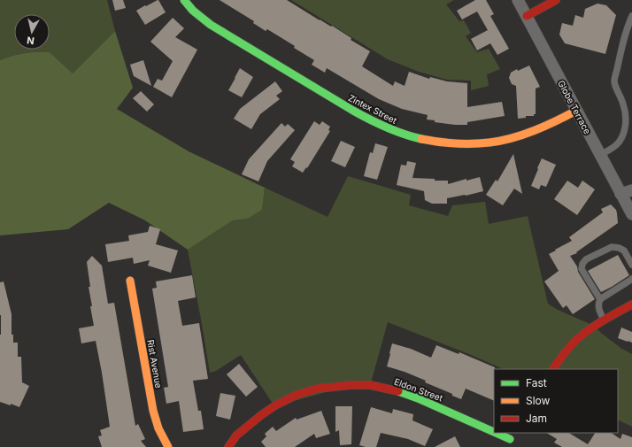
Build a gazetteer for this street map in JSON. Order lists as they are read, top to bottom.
{
  "streets": {
    "street": [
      "Globe Terrace",
      "Zintex Street",
      "Rist Avenue",
      "Eldon Street"
    ]
  },
  "crossings": [
    ["Globe Terrace", "Zintex Street"]
  ],
  "legend": ["Fast", "Slow", "Jam"],
  "north": "bottom"
}
